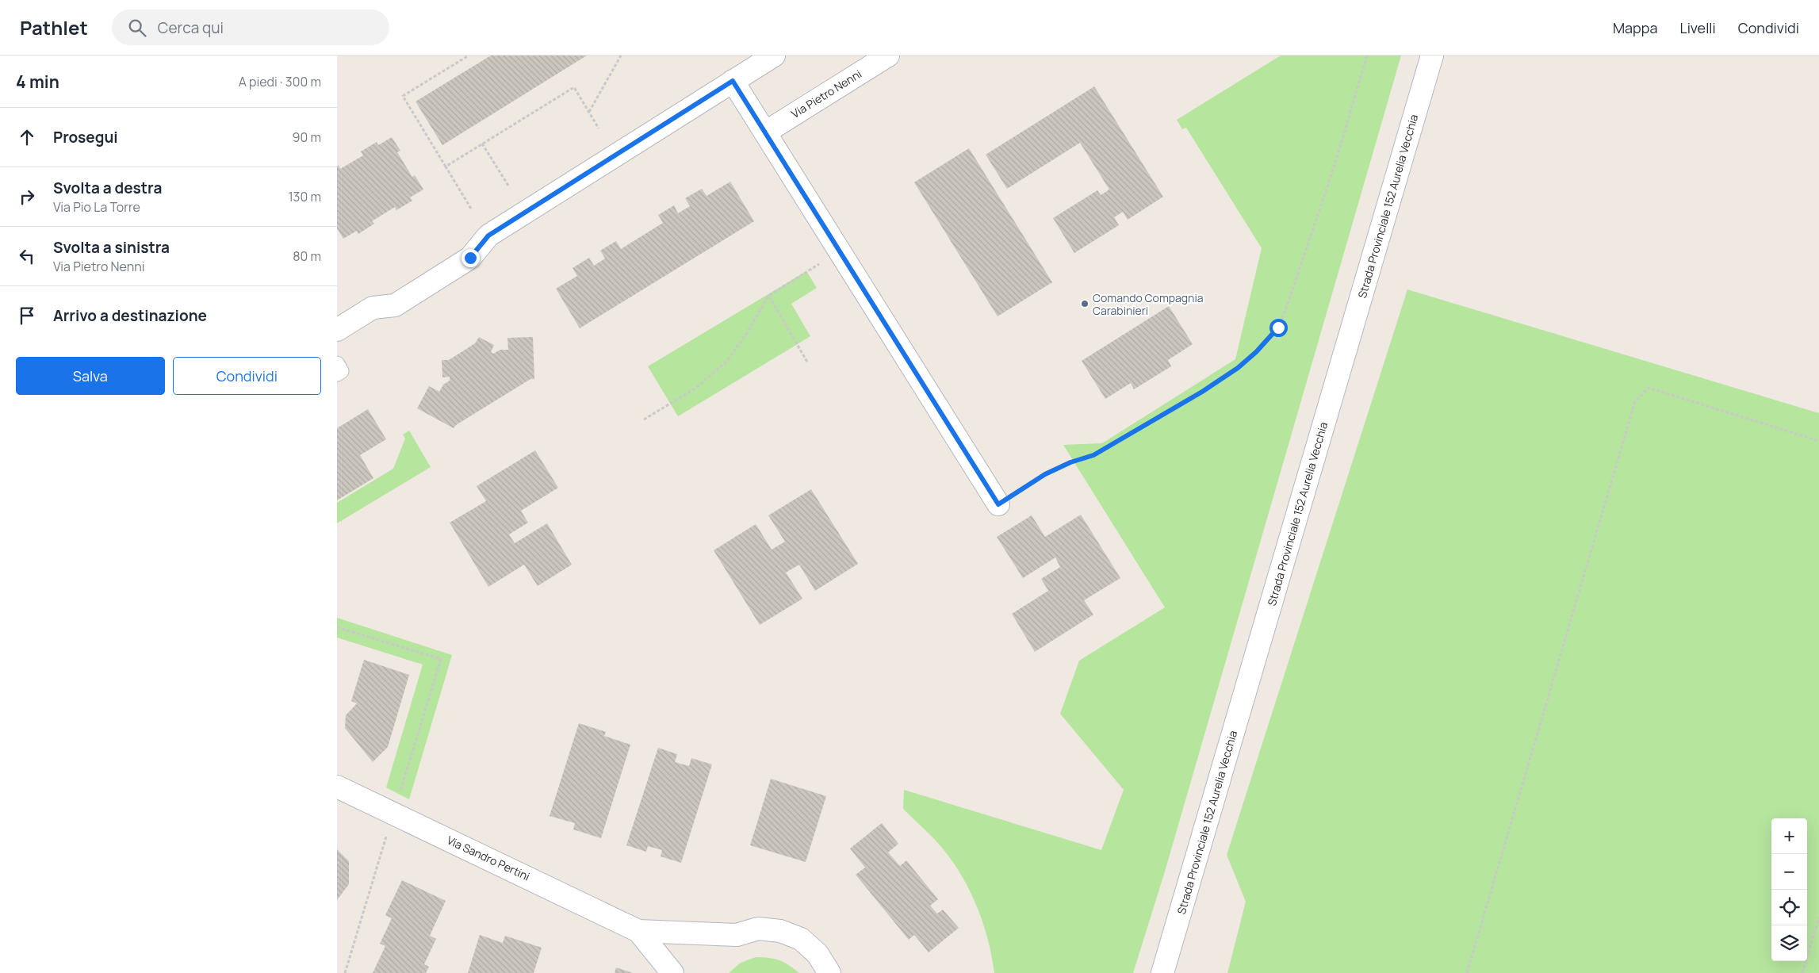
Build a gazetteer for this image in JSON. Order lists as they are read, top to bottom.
{
  "streets": {
    "street": ["Via Pietro Nenni", "Strada Provinciale 152 Aurelia Vecchia", "Via Sandro Pertini"]
  },
  "places": ["Comando Compagnia Carabinieri"],
  "page": {
    "header": "Pathlet",
    "search": "Cerca qui",
    "nav": ["Mappa", "Livelli", "Condividi"],
    "heading": ["4 min", "A piedi · 300 m"],
    "list": [
      ["Prosegui", "90 m"],
      ["Svolta a destra", "Via Pio La Torre", "130 m"],
      ["Svolta a sinistra", "Via Pietro Nenni", "80 m"],
      "Arrivo a destinazione"
    ],
    "buttons": ["Salva", "Condividi"],
    "map_buttons": ["+", "−"]
  }
}
